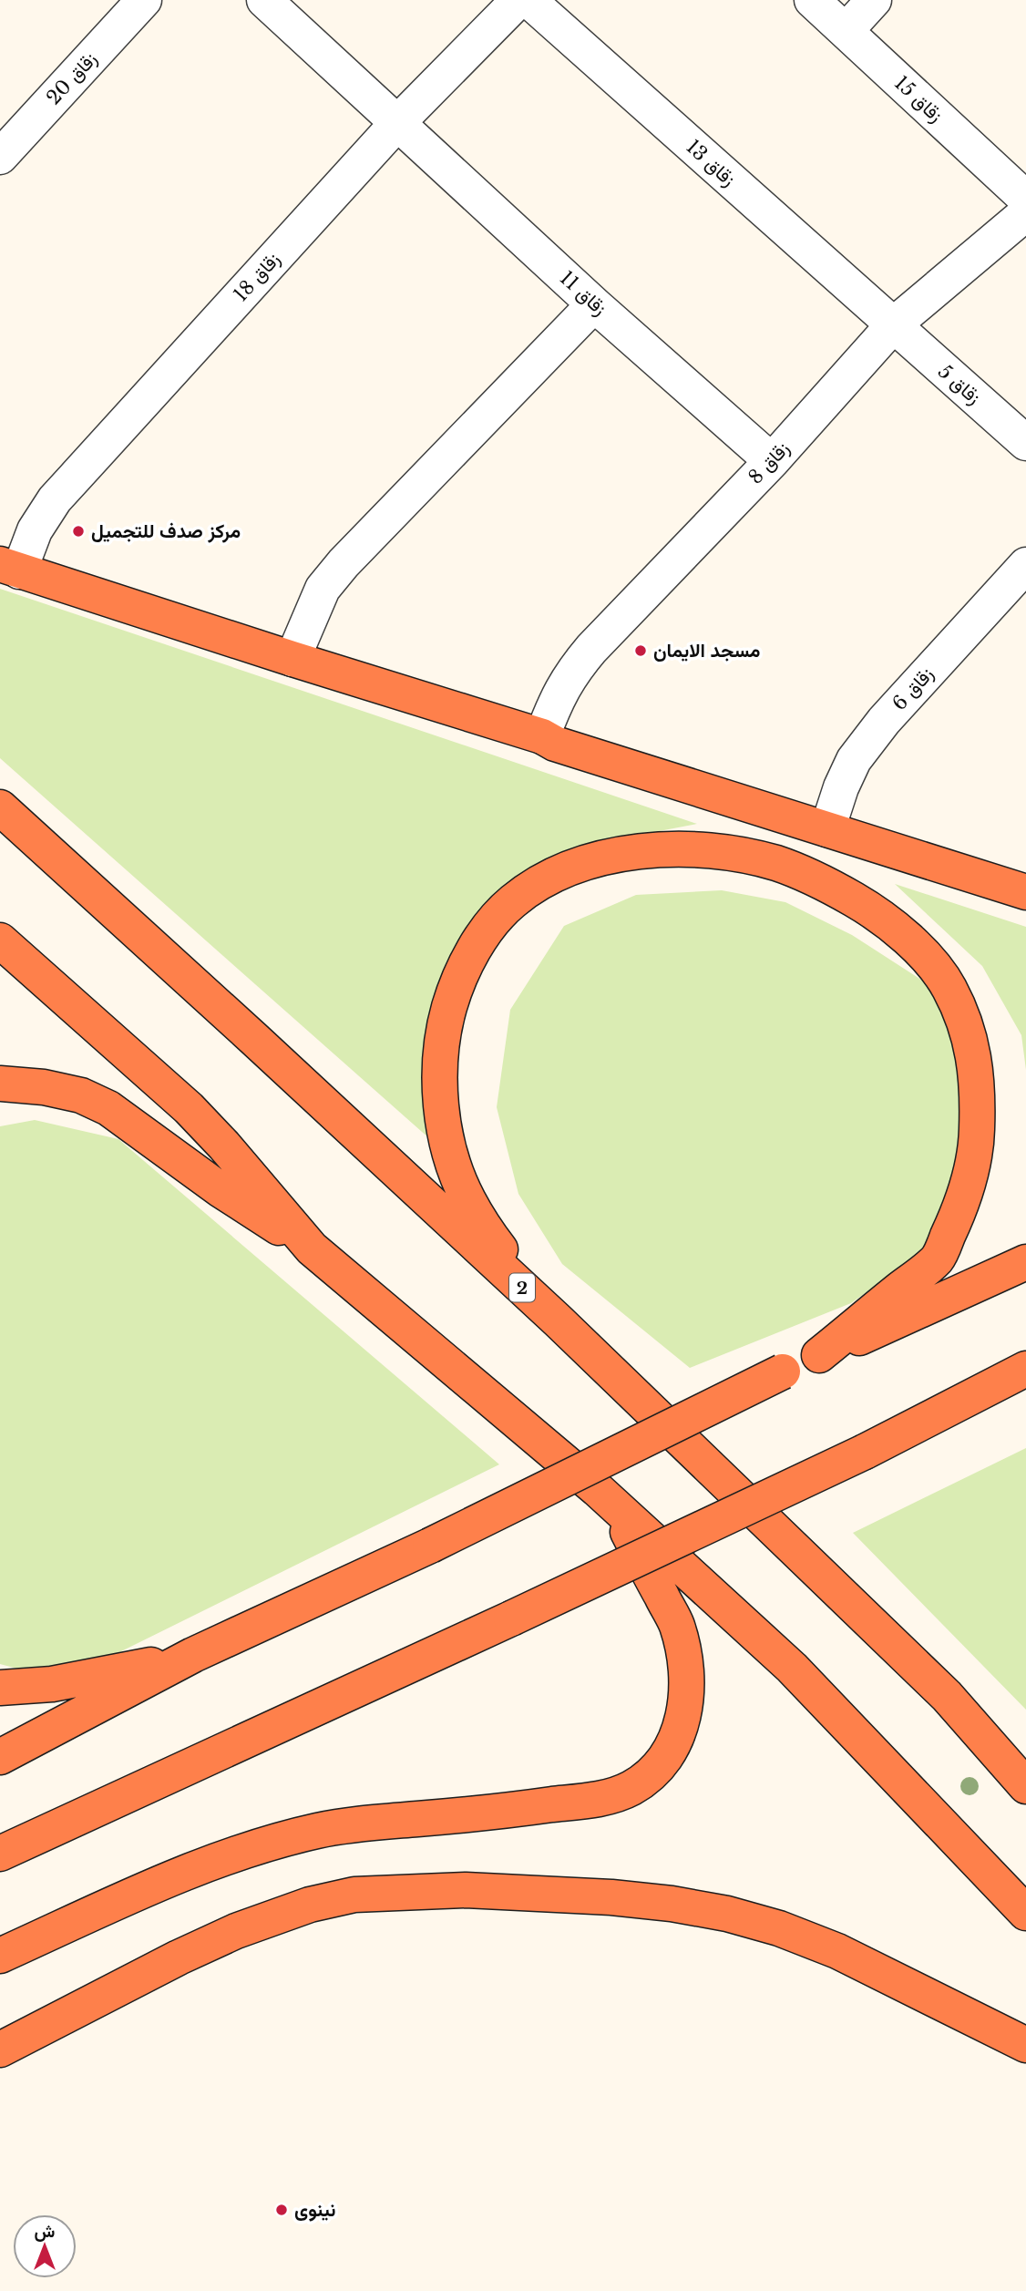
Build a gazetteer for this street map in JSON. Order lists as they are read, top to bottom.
{
  "streets": {
    "highway": ["2"],
    "street": [
      "زقاق 20",
      "زقاق 15",
      "زقاق 13",
      "زقاق 18",
      "زقاق 11",
      "زقاق 5",
      "زقاق 8",
      "زقاق 6"
    ]
  },
  "crossings": [
    ["زقاق 13", "زقاق 5"],
    ["زقاق 13", "زقاق 8"],
    ["زقاق 18", "زقاق 11"],
    ["زقاق 11", "زقاق 8"],
    ["زقاق 5", "زقاق 8"]
  ],
  "places": ["مركز صدف للتجميل", "مسجد الايمان", "نينوى"],
  "north": "top"
}
